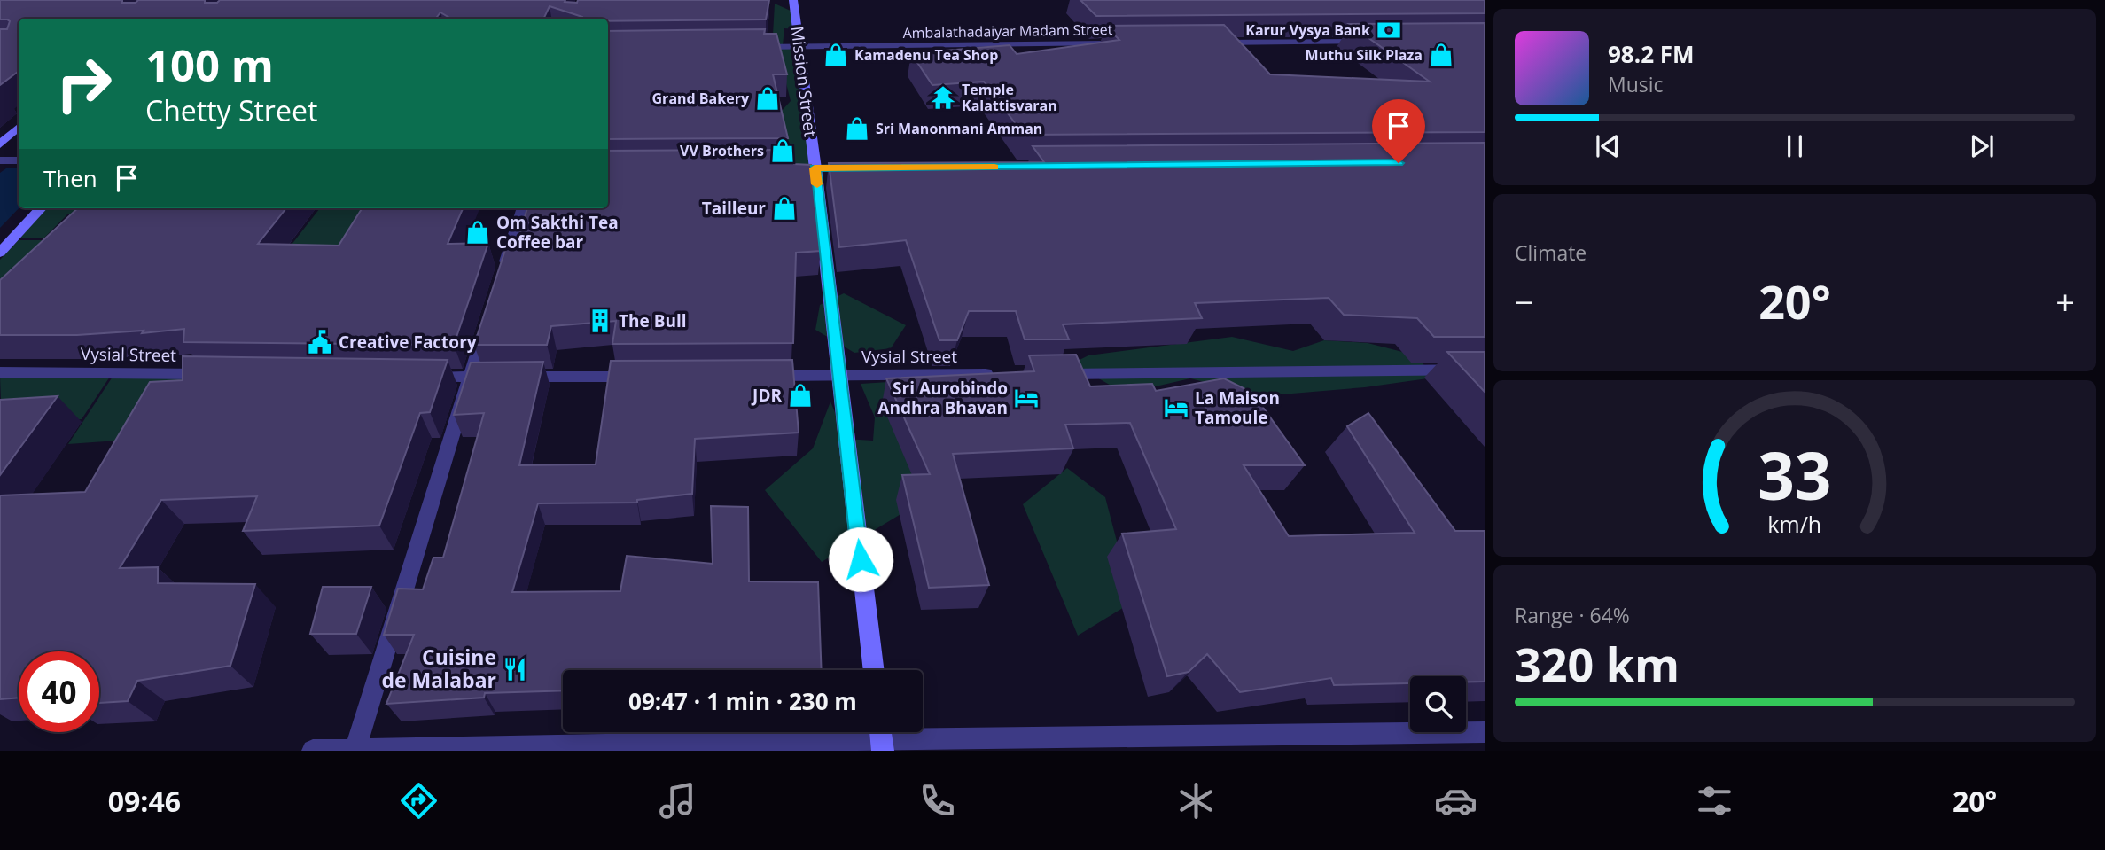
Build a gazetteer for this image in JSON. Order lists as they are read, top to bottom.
{
  "streets": {
    "street": ["Ambalathadaiyar Madam Street", "Mission Street", "Vysial Street"]
  },
  "crossings": [
    ["Ambalathadaiyar Madam Street", "Mission Street"],
    ["Mission Street", "Vysial Street"]
  ],
  "places": {
    "bank": ["Karur Vysya Bank"],
    "shop": [
      "Kamadenu Tea Shop",
      "Muthu Silk Plaza",
      "Grand Bakery",
      "Sri Manonmani Amman",
      "VV Brothers",
      "Tailleur",
      "Om Sakthi Tea Coffee bar",
      "JDR"
    ],
    "temple": ["Temple Kalattisvaran"],
    "building": ["The Bull"],
    "public building": ["Creative Factory"],
    "hotel": ["Sri Aurobindo Andhra Bhavan", "La Maison Tamoule"],
    "restaurant": ["Cuisine de Malabar"]
  },
  "page": {
    "turn": ["100 m", "Chetty Street"],
    "song": ["98.2 FM", "Music"],
    "then": "Then",
    "tile": [
      "Climate",
      ["Range · 64%", "320 km"]
    ],
    "heat": ["−", "20°", "+"],
    "limit": "40",
    "trip": "09:47 · 1 min · 230 m",
    "tabs": ["09:46", "20°"],
    "gauge": ["33", "km/h"]
  }
}
